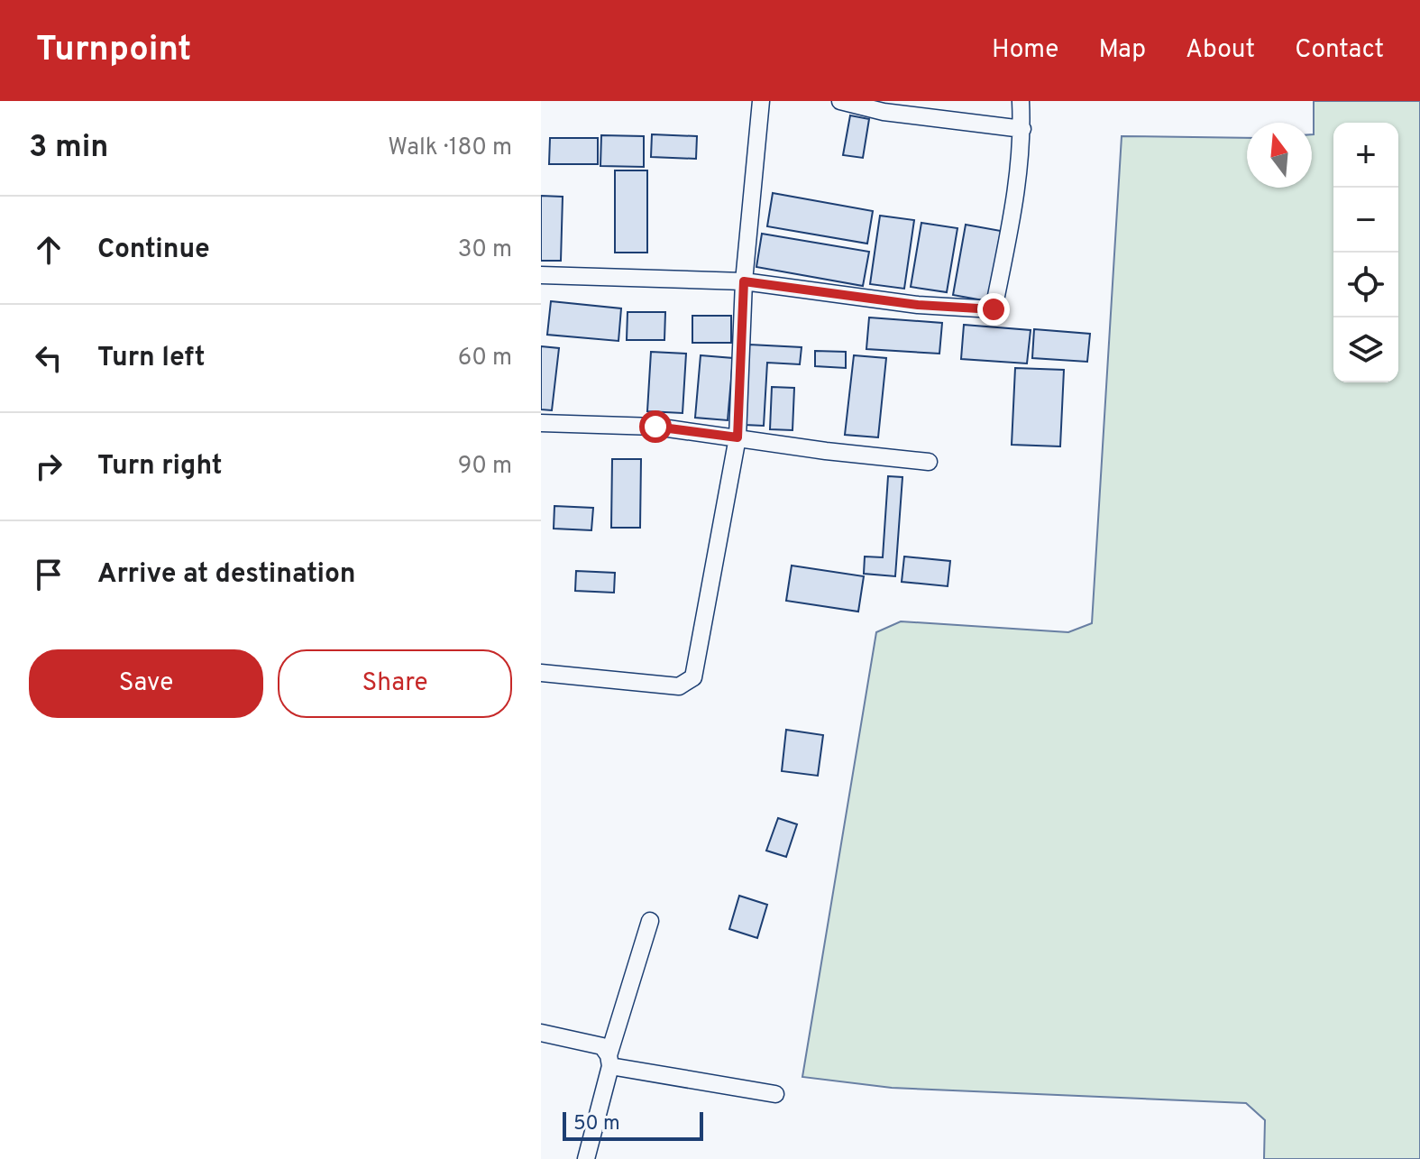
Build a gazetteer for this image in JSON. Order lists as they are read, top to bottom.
{
  "scale_bar": "50 m",
  "north": "top",
  "page": {
    "header": "Turnpoint",
    "nav": [
      "Home",
      "Map",
      "About",
      "Contact"
    ],
    "heading": ["3 min", "Walk · 180 m"],
    "map_buttons": ["+", "−"],
    "list": [
      ["Continue", "30 m"],
      ["Turn left", "60 m"],
      ["Turn right", "90 m"],
      "Arrive at destination"
    ],
    "buttons": ["Save", "Share"],
    "scale": "50 m"
  }
}
